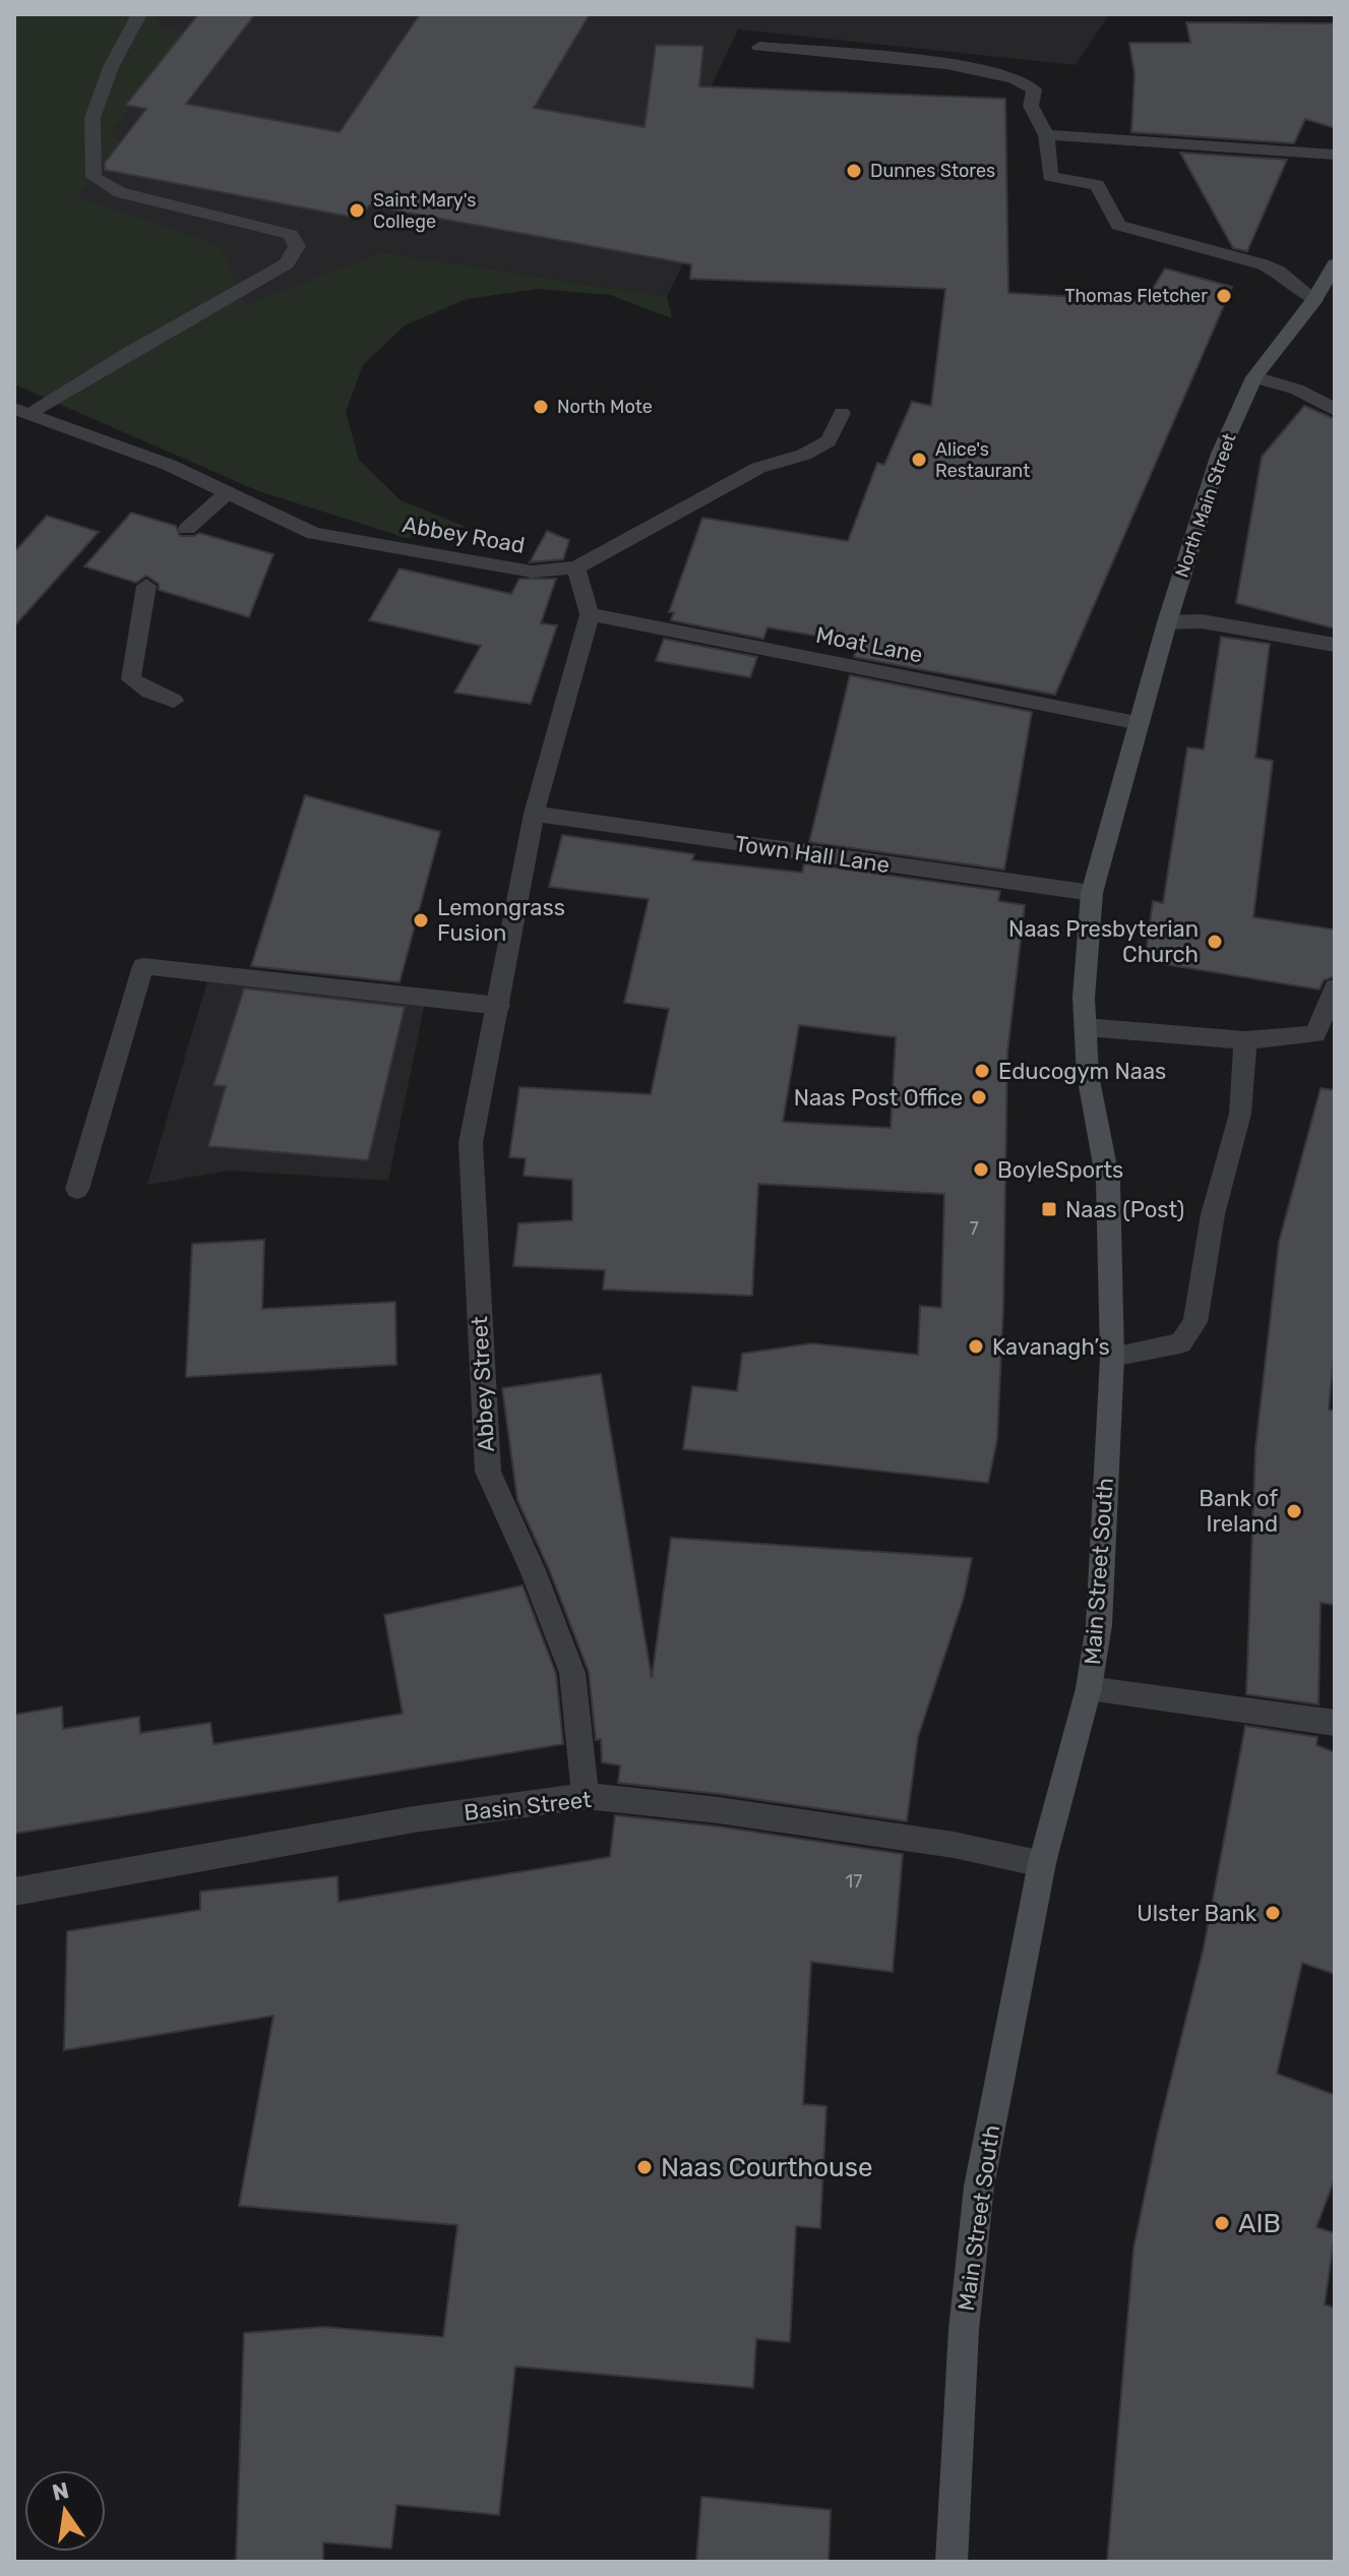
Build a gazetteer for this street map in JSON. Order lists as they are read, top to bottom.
{
  "streets": {
    "main road": ["North Main Street", "Main Street South"],
    "street": [
      "Abbey Road",
      "Moat Lane",
      "Town Hall Lane",
      "Abbey Street",
      "Basin Street"
    ]
  },
  "crossings": [
    ["North Main Street", "Moat Lane"],
    ["North Main Street", "Main Street South"],
    ["Moat Lane", "Main Street South"],
    ["Town Hall Lane", "Main Street South"],
    ["Abbey Street", "Basin Street"],
    ["Main Street South", "Basin Street"]
  ],
  "places": {
    "other": [
      "Dunnes Stores",
      "Saint Mary's College",
      "Thomas Fletcher",
      "North Mote",
      "Alice's Restaurant",
      "Lemongrass Fusion",
      "Naas Presbyterian Church",
      "Educogym Naas",
      "Naas Post Office",
      "BoyleSports",
      "Kavanagh’s",
      "Bank of Ireland",
      "Ulster Bank",
      "Naas Courthouse",
      "AIB"
    ],
    "transit": ["Naas (Post)"]
  },
  "house_numbers": ["7", "17"],
  "north": "top"
}
